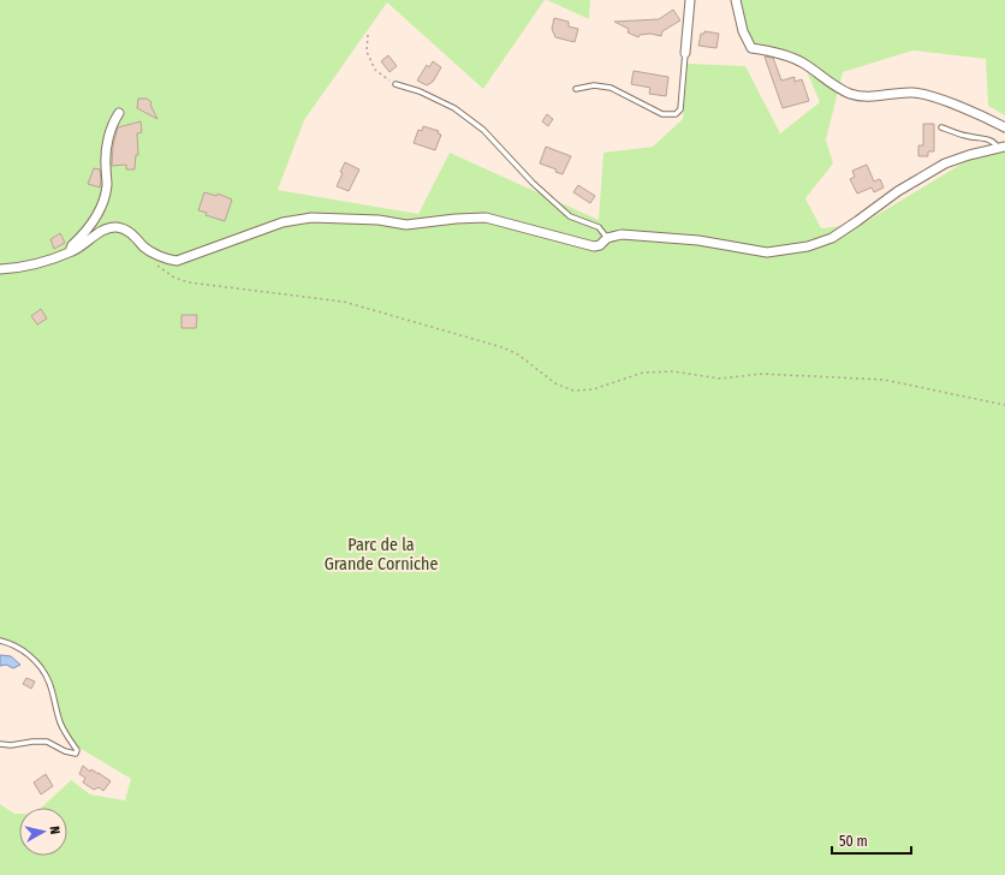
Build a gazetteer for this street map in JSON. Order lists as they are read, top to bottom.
{
  "parks": ["Parc de la Grande Corniche"],
  "scale_bar": "50 m",
  "north": "right"
}
